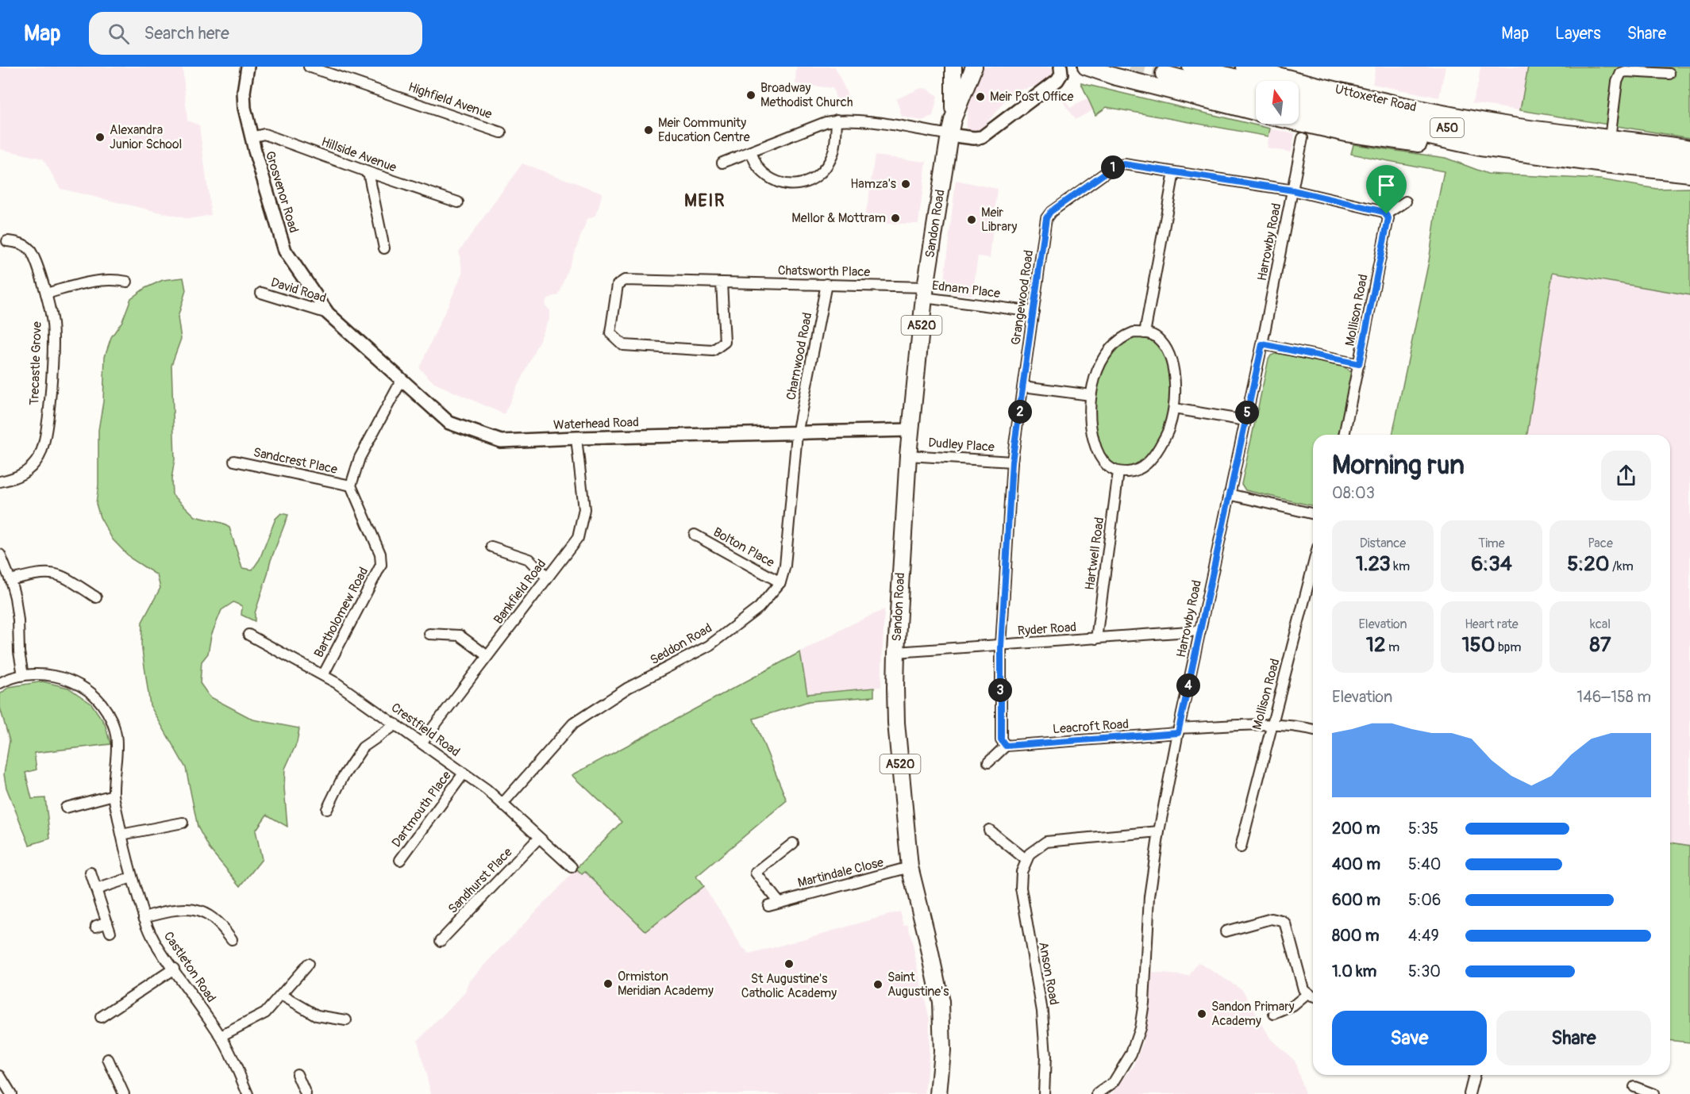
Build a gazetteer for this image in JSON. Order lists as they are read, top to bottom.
{
  "streets": {
    "highway": [
      "Uttoxeter Road",
      "A50",
      "Sandon Road",
      "A520"
    ],
    "street": [
      "Highfield Avenue",
      "Hillside Avenue",
      "Grosvenor Road",
      "Harrowby Road",
      "Chatsworth Place",
      "Ednam Place",
      "David Road",
      "Grangewood Road",
      "Mollison Road",
      "Charnwood Road",
      "Trecastle Grove",
      "Waterhead Road",
      "Dudley Place",
      "Sandcrest Place",
      "Bolton Place",
      "Hartwell Road",
      "Bankfield Road",
      "Bartholomew Road",
      "Ryder Road",
      "Seddon Road",
      "Leacroft Road",
      "Crestfield Road",
      "Dartmouth Place",
      "Martindale Close",
      "Sandhurst Place",
      "Castleton Road",
      "Anson Road"
    ]
  },
  "crossings": [
    ["Hillside Avenue", "Grosvenor Road"],
    ["Grosvenor Road", "David Road"],
    ["Grosvenor Road", "Waterhead Road"],
    ["Sandon Road", "Chatsworth Place"],
    ["Sandon Road", "Ednam Place"],
    ["Sandon Road", "Waterhead Road"],
    ["Sandon Road", "Dudley Place"],
    ["Sandon Road", "Ryder Road"],
    ["Sandon Road", "Martindale Close"],
    ["Harrowby Road", "Grangewood Road"],
    ["Harrowby Road", "Ryder Road"],
    ["Harrowby Road", "Leacroft Road"],
    ["Chatsworth Place", "Ednam Place"],
    ["Chatsworth Place", "Charnwood Road"],
    ["Ednam Place", "Grangewood Road"],
    ["David Road", "Waterhead Road"],
    ["Grangewood Road", "Dudley Place"],
    ["Grangewood Road", "Ryder Road"],
    ["Mollison Road", "Leacroft Road"],
    ["Charnwood Road", "Waterhead Road"],
    ["Charnwood Road", "Seddon Road"],
    ["Waterhead Road", "Bankfield Road"],
    ["Waterhead Road", "Seddon Road"],
    ["Sandcrest Place", "Bartholomew Road"],
    ["Bolton Place", "Seddon Road"],
    ["Hartwell Road", "Ryder Road"],
    ["Bankfield Road", "Crestfield Road"],
    ["Bartholomew Road", "Crestfield Road"],
    ["Seddon Road", "Crestfield Road"],
    ["Crestfield Road", "Dartmouth Place"],
    ["Crestfield Road", "Sandhurst Place"]
  ],
  "districts": ["MEIR"],
  "places": [
    "Broadway Methodist Church",
    "Meir Post Office",
    "Meir Community Education Centre",
    "Alexandra Junior School",
    "Hamza's",
    "Mellor & Mottram",
    "Meir Library",
    "St Augustine's Catholic Academy",
    "Ormiston Meridian Academy",
    "Saint Augustine's",
    "Sandon Primary Academy"
  ],
  "north": "top",
  "page": {
    "header": "Map",
    "search": "Search here",
    "nav": ["Map", "Layers", "Share"],
    "pins": [
      "1",
      "2",
      "5",
      "4",
      "3"
    ],
    "heading": ["Morning run", "08:03"],
    "stats": [
      ["Distance", "1.23 km"],
      ["Time", "6:34"],
      ["Pace", "5:20 /km"],
      ["Elevation", "12 m"],
      ["Heart rate", "150 bpm"],
      ["kcal", "87"]
    ],
    "chart": ["Elevation", "146–158 m"],
    "list": [
      {
        "name": "200 m",
        "note": "5:35"
      },
      {
        "name": "400 m",
        "note": "5:40"
      },
      {
        "name": "600 m",
        "note": "5:06"
      },
      {
        "name": "800 m",
        "note": "4:49"
      },
      {
        "name": "1.0 km",
        "note": "5:30"
      }
    ],
    "buttons": ["Save", "Share"]
  }
}
